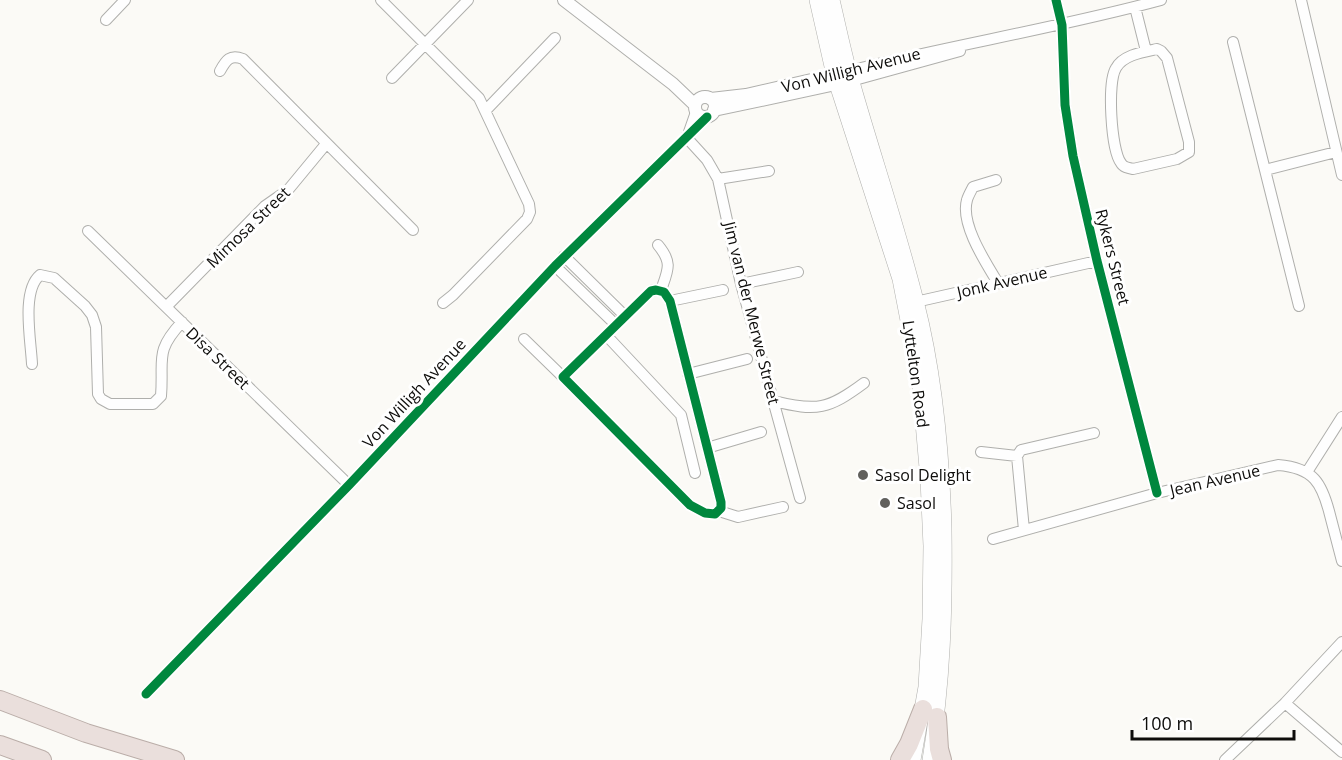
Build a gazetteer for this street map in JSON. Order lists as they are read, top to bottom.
{
  "streets": {
    "main road": ["Lyttelton Road"],
    "street": [
      "Von Willigh Avenue",
      "Mimosa Street",
      "Rykers Street",
      "Jonk Avenue",
      "Jim van der Merwe Street",
      "Disa Street",
      "Jean Avenue"
    ]
  },
  "crossings": [
    ["Von Willigh Avenue", "Rykers Street"],
    ["Von Willigh Avenue", "Jim van der Merwe Street"],
    ["Von Willigh Avenue", "Disa Street"],
    ["Von Willigh Avenue", "Lyttelton Road"],
    ["Mimosa Street", "Disa Street"],
    ["Rykers Street", "Jonk Avenue"],
    ["Rykers Street", "Jean Avenue"],
    ["Jonk Avenue", "Lyttelton Road"]
  ],
  "places": ["Sasol Delight", "Sasol"],
  "scale_bar": "100 m"
}
